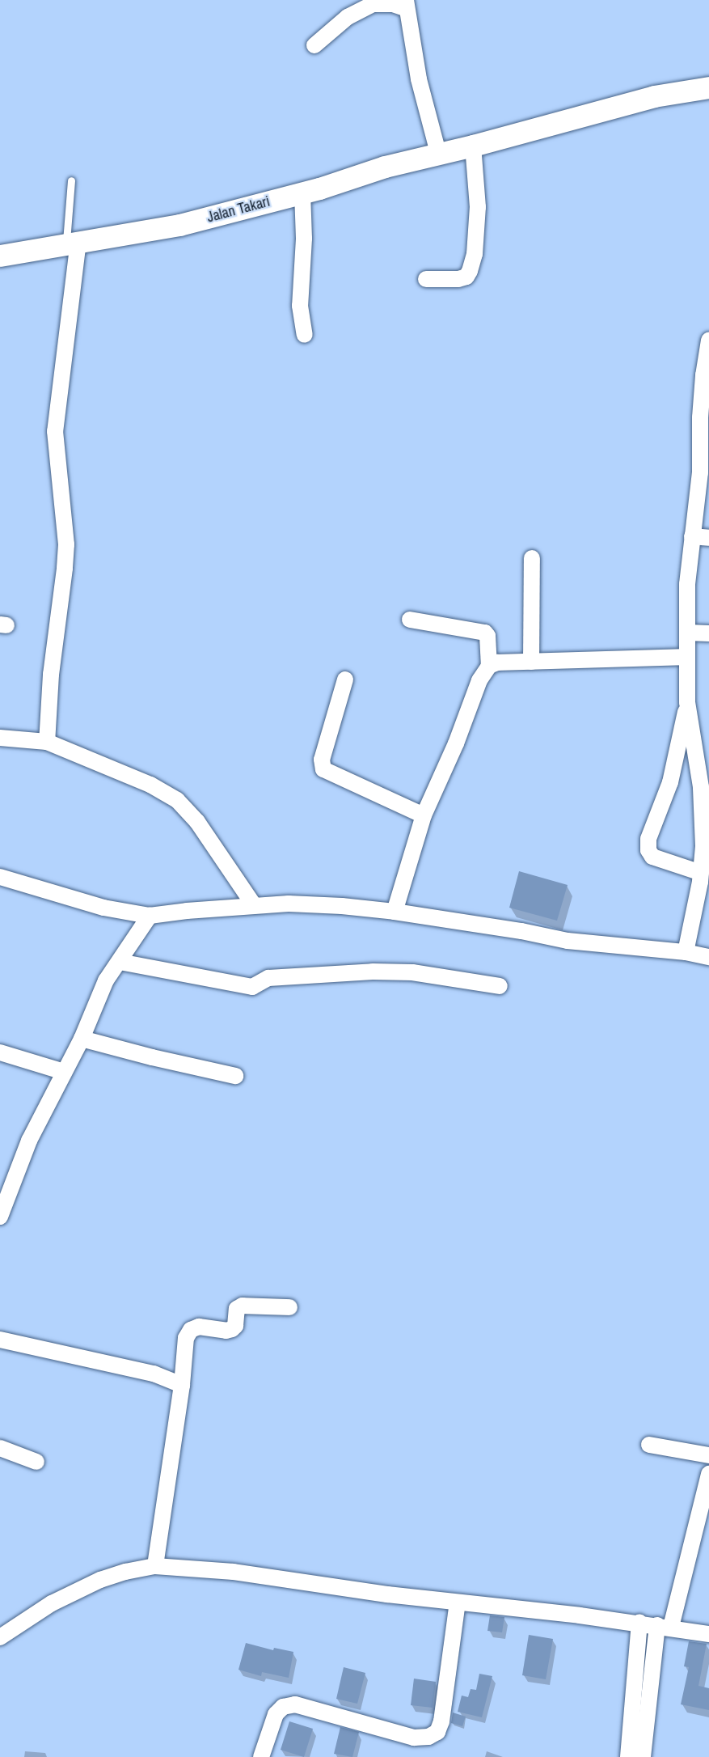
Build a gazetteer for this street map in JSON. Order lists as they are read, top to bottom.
{
  "streets": {
    "street": ["Jalan Takari"]
  }
}
